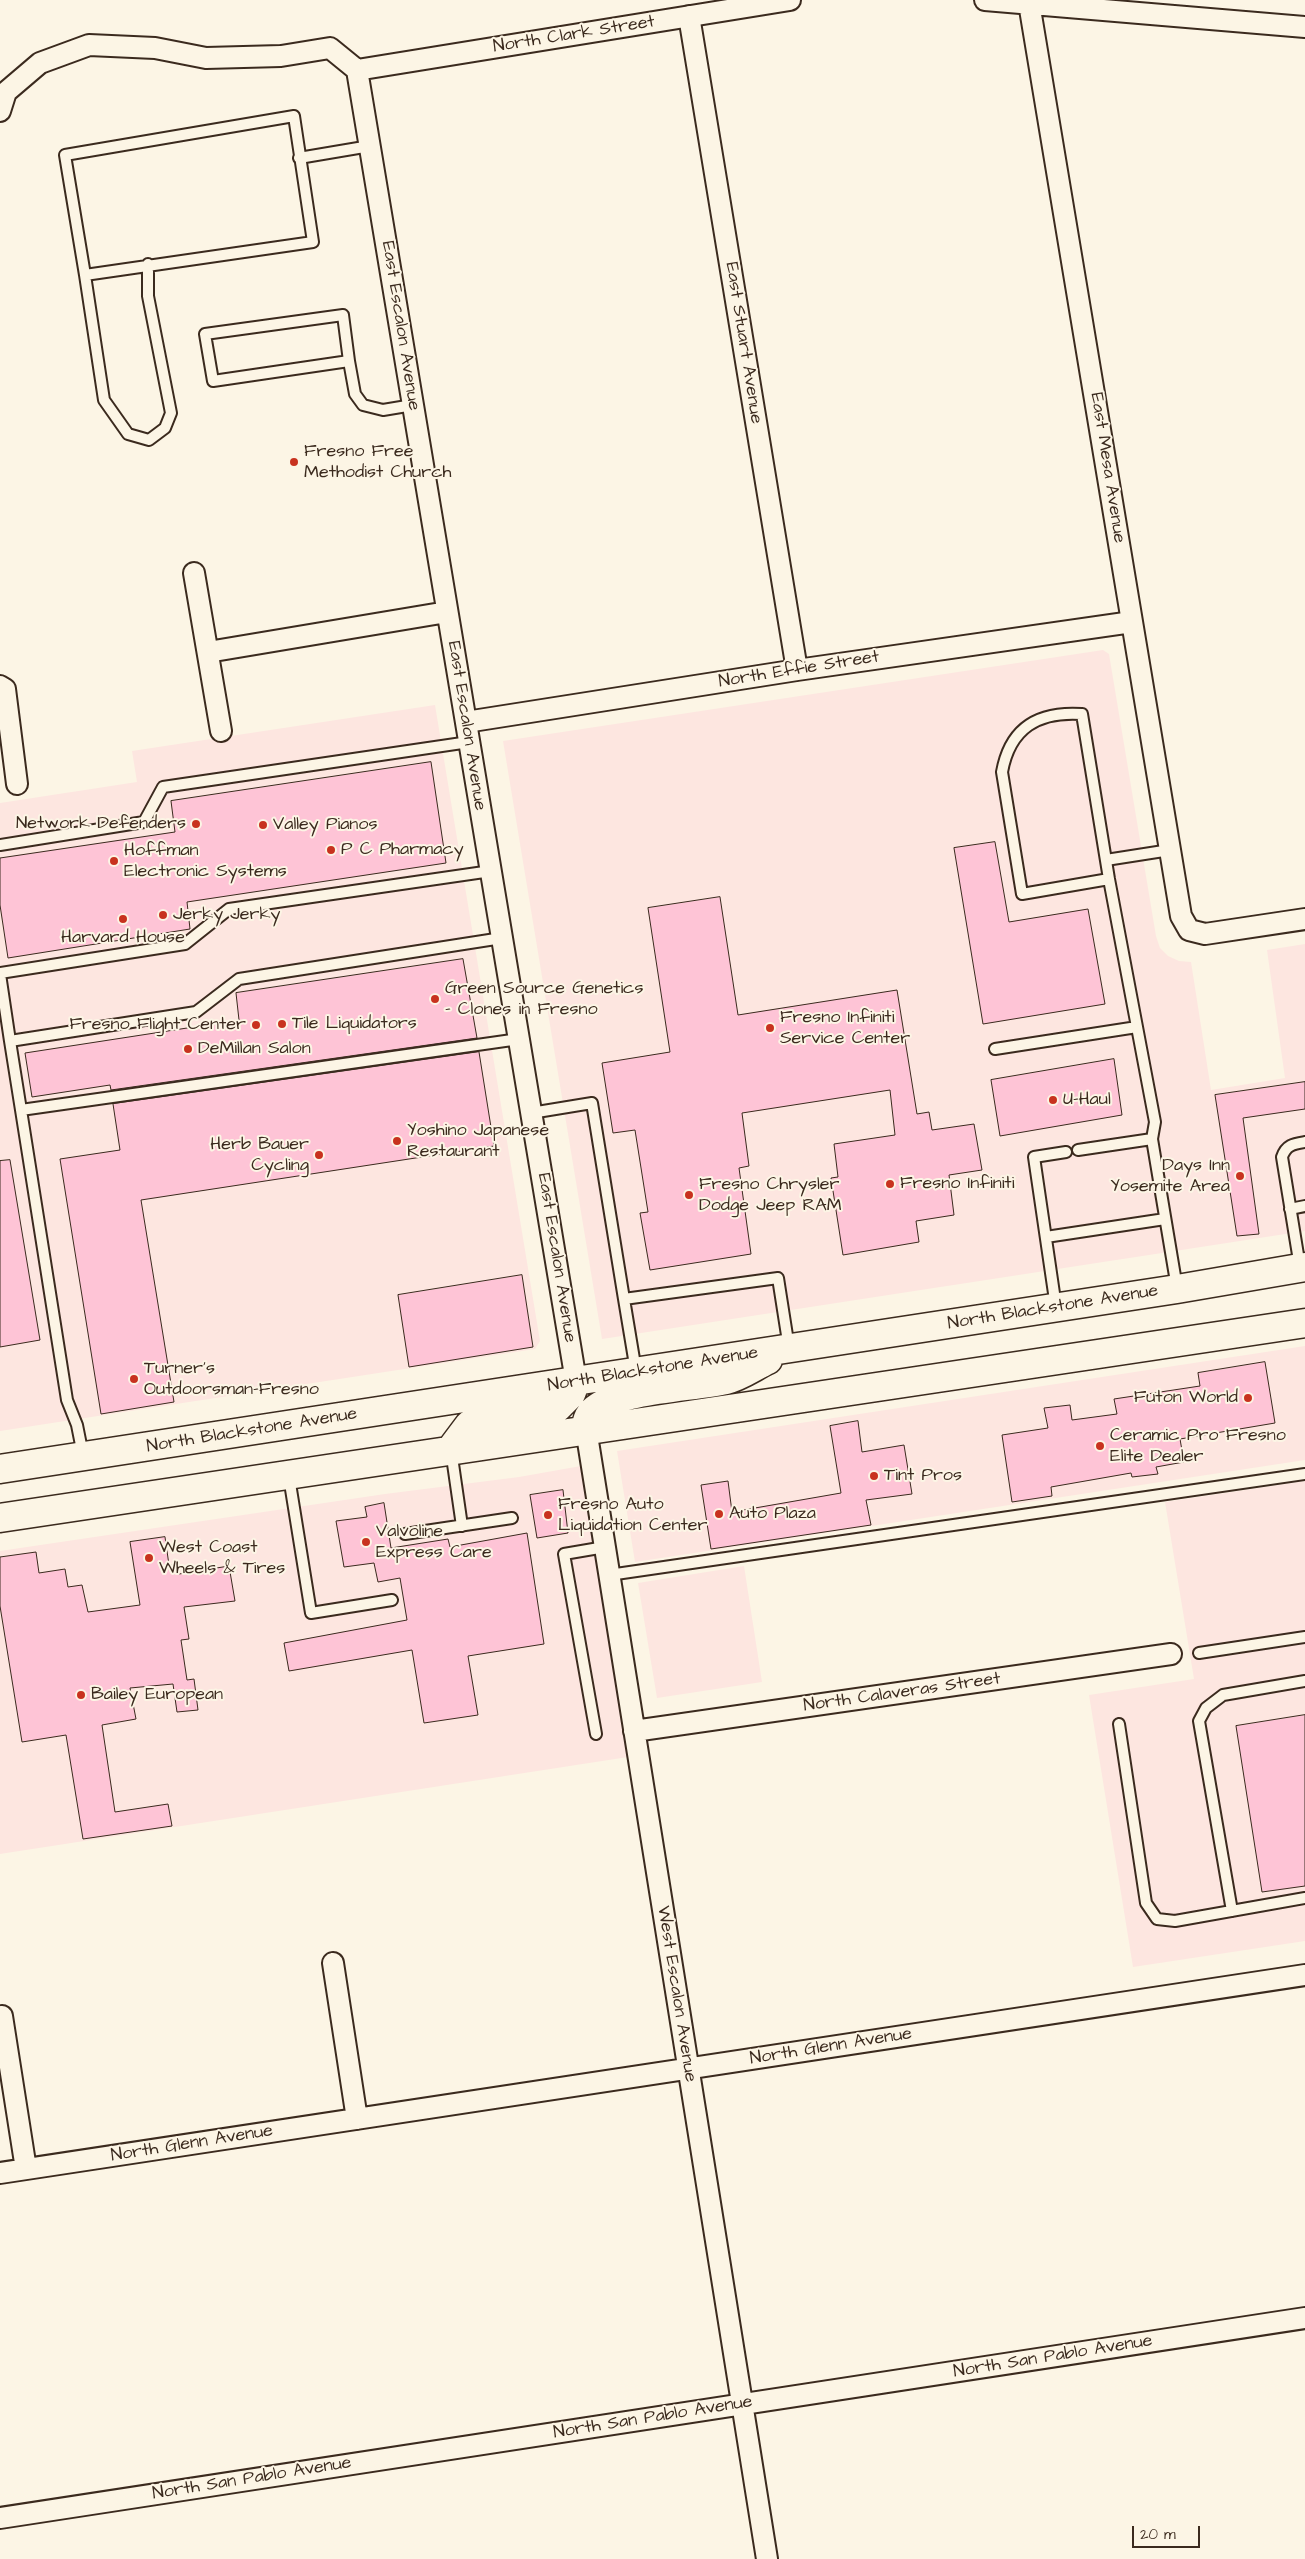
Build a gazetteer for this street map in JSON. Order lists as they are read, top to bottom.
{
  "streets": {
    "main road": ["North Blackstone Avenue"],
    "street": [
      "North Clark Street",
      "East Escalon Avenue",
      "East Stuart Avenue",
      "East Mesa Avenue",
      "North Effie Street",
      "North Calaveras Street",
      "West Escalon Avenue",
      "North Glenn Avenue",
      "North San Pablo Avenue"
    ]
  },
  "crossings": [
    ["North Clark Street", "East Escalon Avenue"],
    ["North Clark Street", "East Stuart Avenue"],
    ["East Escalon Avenue", "North Effie Street"],
    ["East Escalon Avenue", "North Blackstone Avenue"],
    ["East Stuart Avenue", "North Effie Street"],
    ["East Mesa Avenue", "North Effie Street"],
    ["North Calaveras Street", "West Escalon Avenue"],
    ["West Escalon Avenue", "North Glenn Avenue"],
    ["West Escalon Avenue", "North San Pablo Avenue"]
  ],
  "places": [
    "Fresno Free Methodist Church",
    "Network Defenders",
    "Valley Pianos",
    "P C Pharmacy",
    "Hoffman Electronic Systems",
    "Jerky Jerky",
    "Harvard House",
    "Green Source Genetics - Clones in Fresno",
    "Tile Liquidators",
    "Fresno Flight Center",
    "Fresno Infiniti Service Center",
    "DeMillan Salon",
    "U-Haul",
    "Yoshino Japanese Restaurant",
    "Herb Bauer Cycling",
    "Days Inn Yosemite Area",
    "Fresno Infiniti",
    "Fresno Chrysler Dodge Jeep RAM",
    "Turner's Outdoorsman-Fresno",
    "Futon World",
    "Ceramic Pro Fresno Elite Dealer",
    "Tint Pros",
    "Auto Plaza",
    "Fresno Auto Liquidation Center",
    "Valvoline Express Care",
    "West Coast Wheels & Tires",
    "Bailey European"
  ],
  "scale_bar": "20 m"
}
